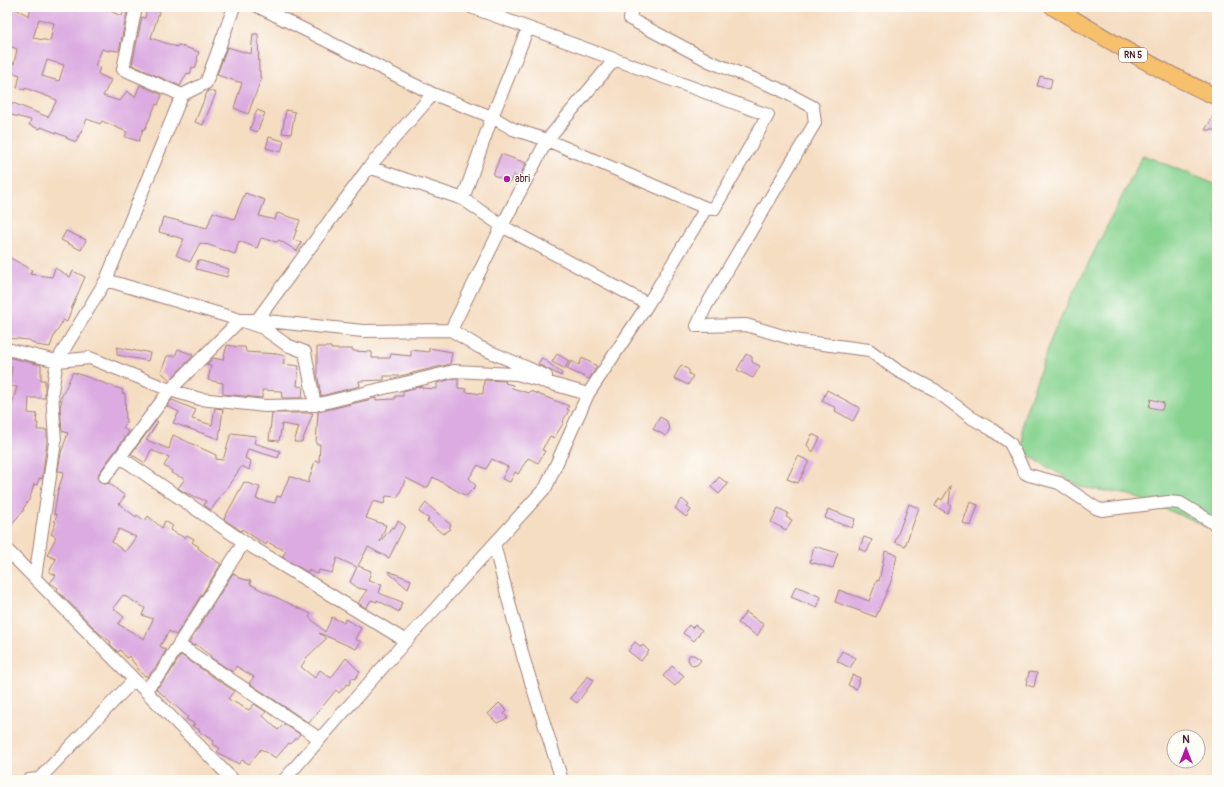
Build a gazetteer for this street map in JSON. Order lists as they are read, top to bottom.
{
  "streets": {
    "main road": ["RN 5"]
  },
  "places": ["abri"],
  "north": "top"
}
